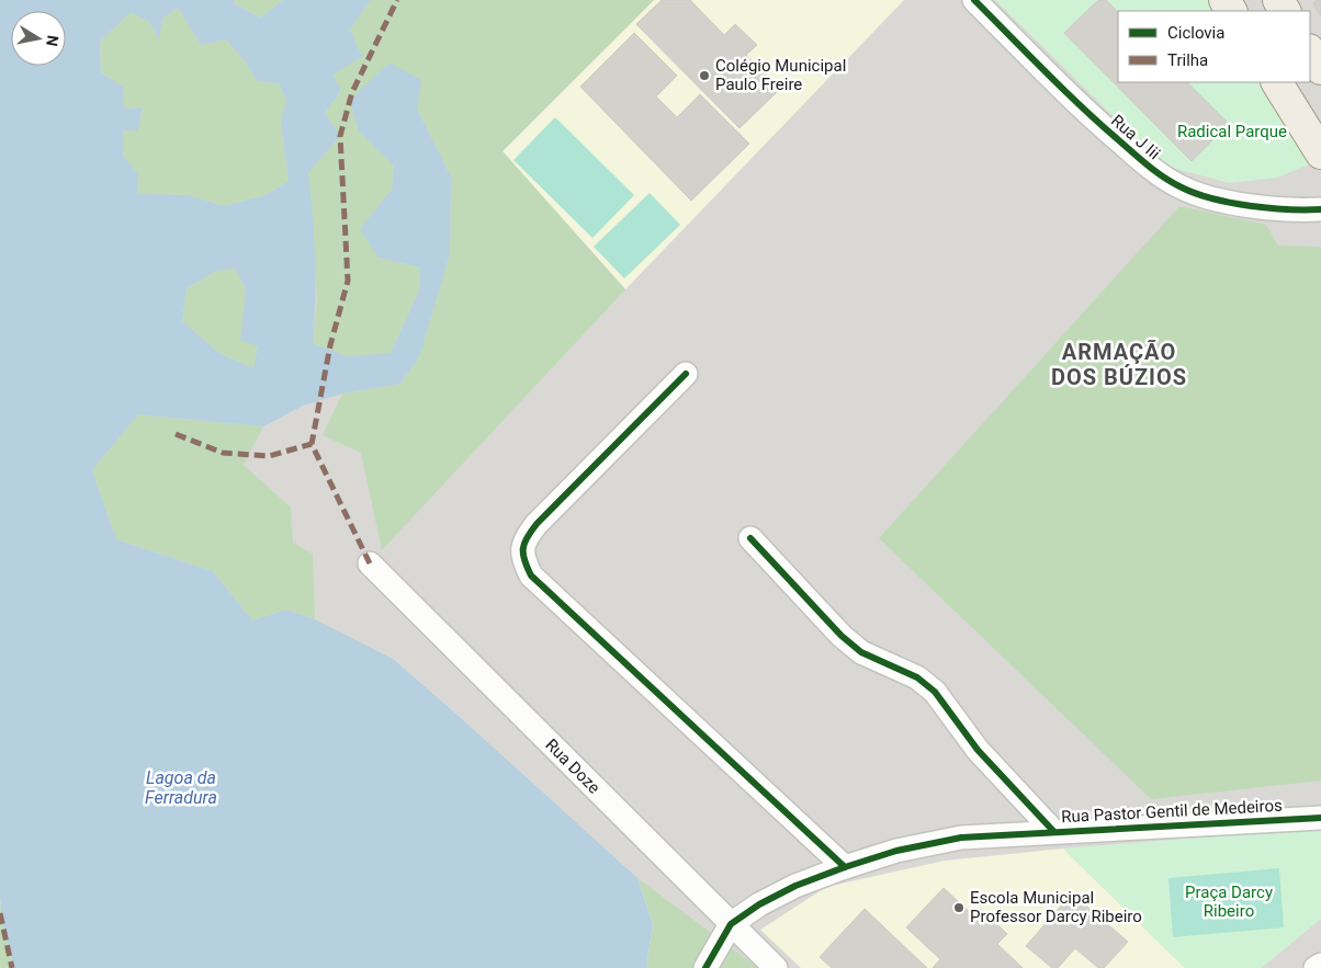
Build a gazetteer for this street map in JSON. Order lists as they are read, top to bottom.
{
  "streets": {
    "street": ["Rua J Iii", "Rua Doze", "Rua Pastor Gentil de Medeiros"]
  },
  "crossings": [
    ["Rua Doze", "Rua Pastor Gentil de Medeiros"]
  ],
  "districts": ["ARMAÇÃO DOS BÚZIOS"],
  "water": ["Lagoa da Ferradura"],
  "parks": ["Radical Parque", "Praça Darcy Ribeiro"],
  "places": ["Colégio Municipal Paulo Freire", "Escola Municipal Professor Darcy Ribeiro"],
  "legend": ["Ciclovia", "Trilha"],
  "north": "right"
}
